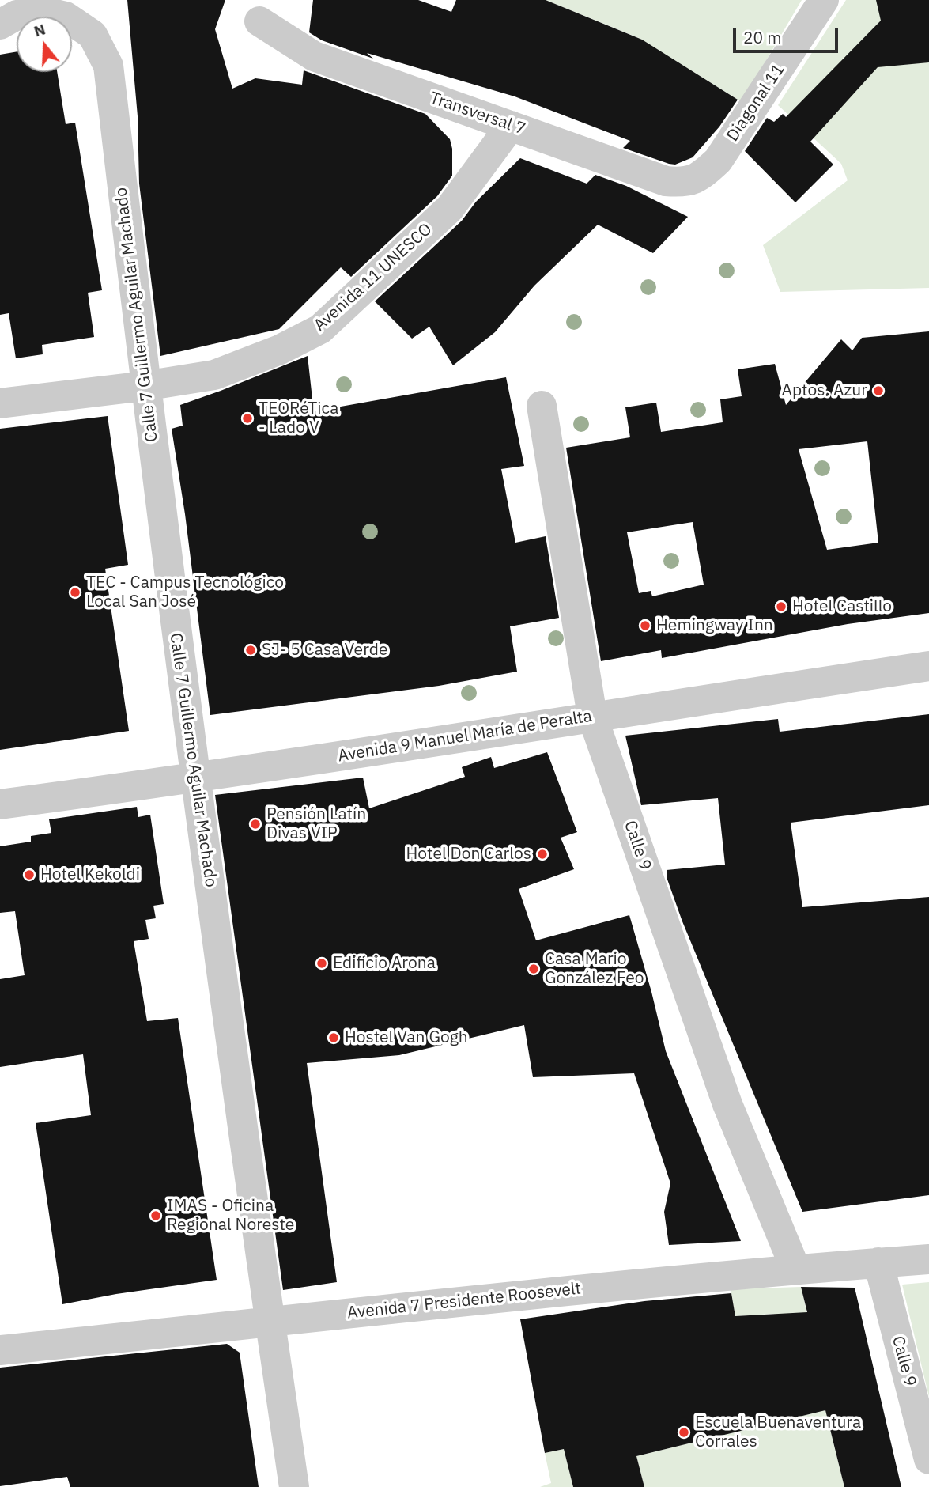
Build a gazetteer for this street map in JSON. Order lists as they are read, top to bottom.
{
  "streets": {
    "street": [
      "Diagonal 11",
      "Transversal 7",
      "Avenida 11 UNESCO",
      "Calle 7 Guillermo Aguilar Machado",
      "Avenida 9 Manuel María de Peralta",
      "Calle 9",
      "Avenida 7 Presidente Roosevelt"
    ]
  },
  "crossings": [
    ["Diagonal 11", "Transversal 7"],
    ["Transversal 7", "Avenida 11 UNESCO"],
    ["Avenida 11 UNESCO", "Calle 7 Guillermo Aguilar Machado"],
    ["Calle 7 Guillermo Aguilar Machado", "Avenida 9 Manuel María de Peralta"],
    ["Calle 7 Guillermo Aguilar Machado", "Avenida 7 Presidente Roosevelt"],
    ["Avenida 9 Manuel María de Peralta", "Calle 9"],
    ["Calle 9", "Avenida 7 Presidente Roosevelt"]
  ],
  "places": [
    "Aptos. Azur",
    "TEORéTica - Lado V",
    "TEC - Campus Tecnológico Local San José",
    "Hotel Castillo",
    "Hemingway Inn",
    "SJ- 5 Casa Verde",
    "Pensión Latín Divas VIP",
    "Hotel Don Carlos",
    "Hotel Kekoldi",
    "Edificio Arona",
    "Casa Mario González Feo",
    "Hostel Van Gogh",
    "IMAS - Oficina Regional Noreste",
    "Escuela Buenaventura Corrales"
  ],
  "scale_bar": "20 m",
  "north": "top"
}
